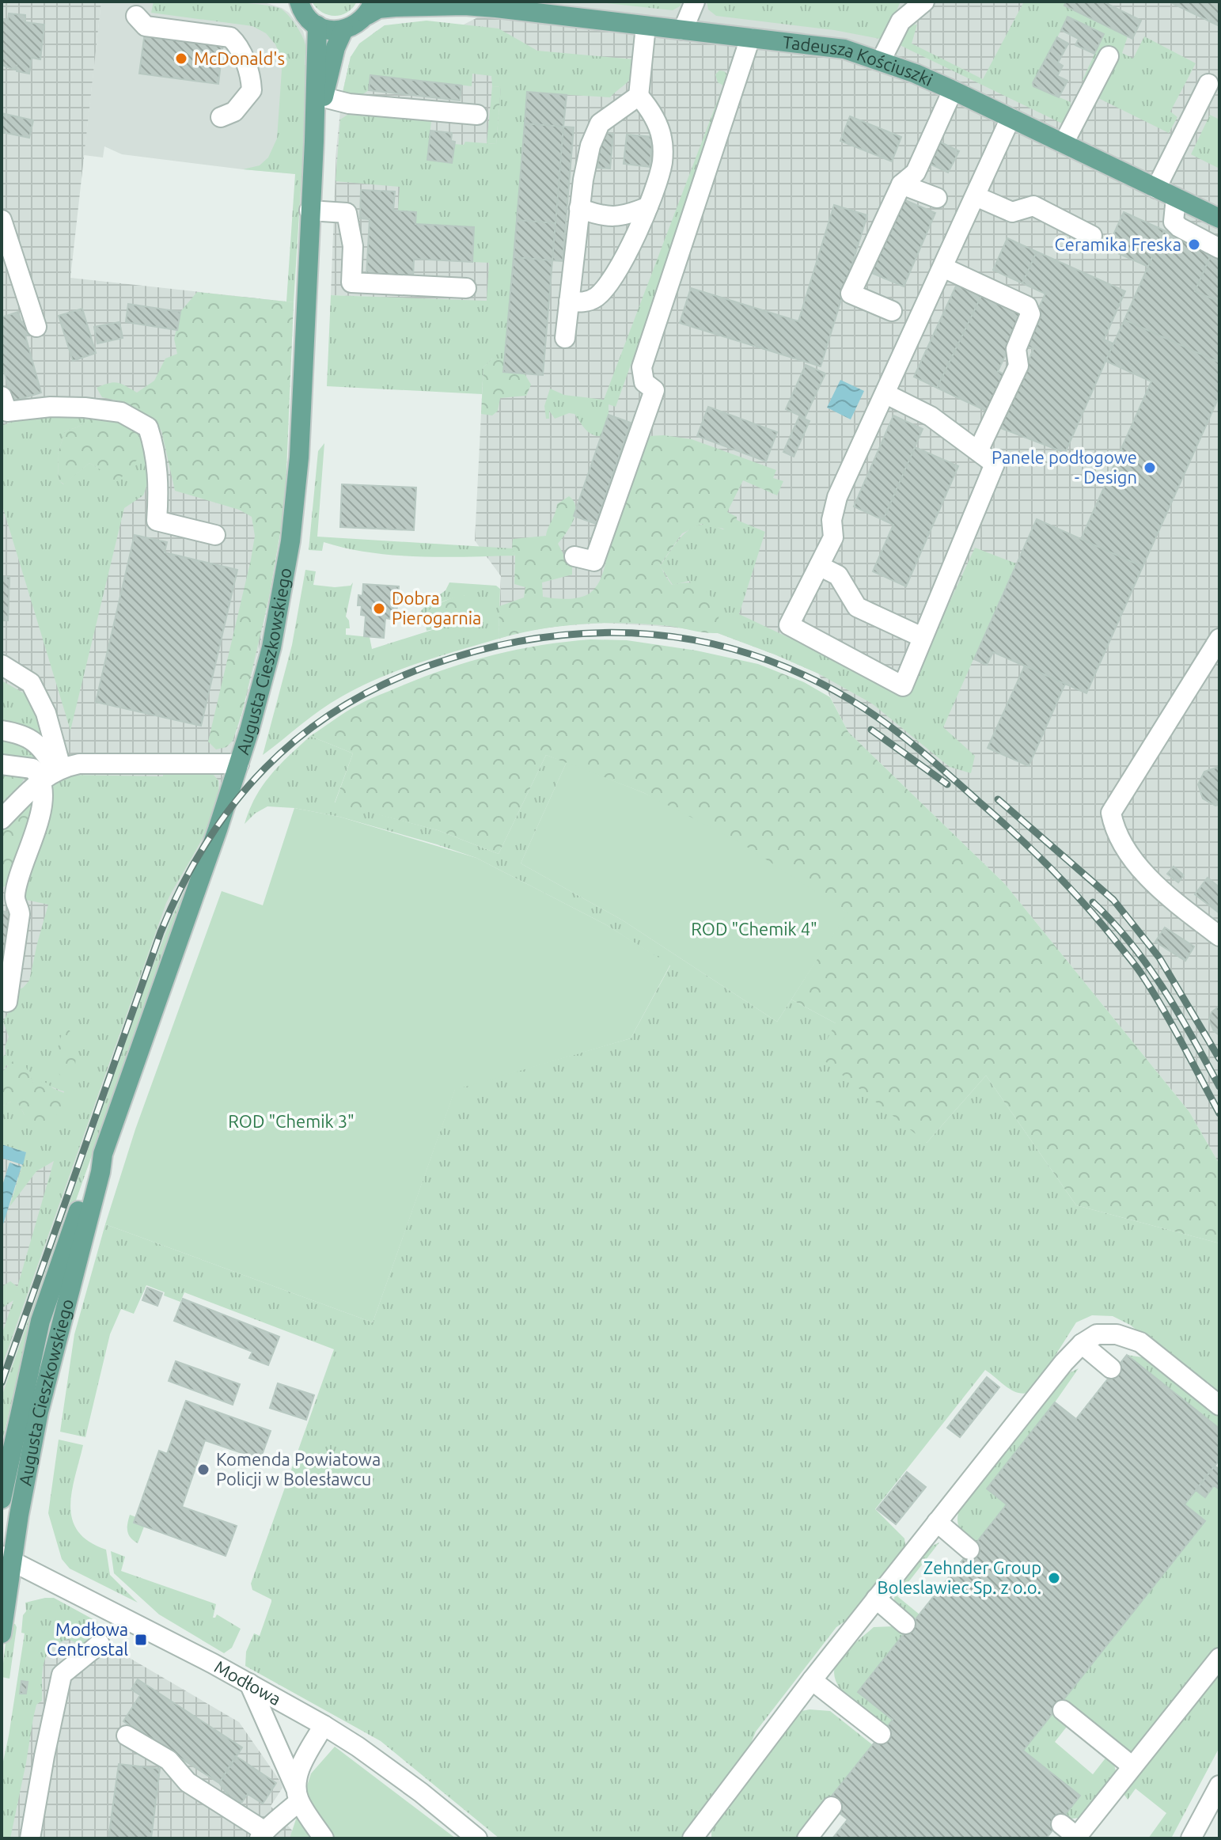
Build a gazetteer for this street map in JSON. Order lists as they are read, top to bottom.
{
  "streets": {
    "main road": ["Tadeusza Kościuszki", "Augusta Cieszkowskiego"],
    "street": ["Modłowa"]
  },
  "crossings": [
    ["Tadeusza Kościuszki", "Augusta Cieszkowskiego"],
    ["Augusta Cieszkowskiego", "Modłowa"]
  ],
  "parks": ["ROD \"Chemik 4\"", "ROD \"Chemik 3\""],
  "places": {
    "other": [
      "McDonald's",
      "Ceramika Freska",
      "Panele podłogowe - Design",
      "Dobra Pierogarnia",
      "Komenda Powiatowa Policji w Bolesławcu",
      "Zehnder Group Boleslawiec Sp. z o.o."
    ],
    "transit": ["Modłowa Centrostal"]
  }
}
